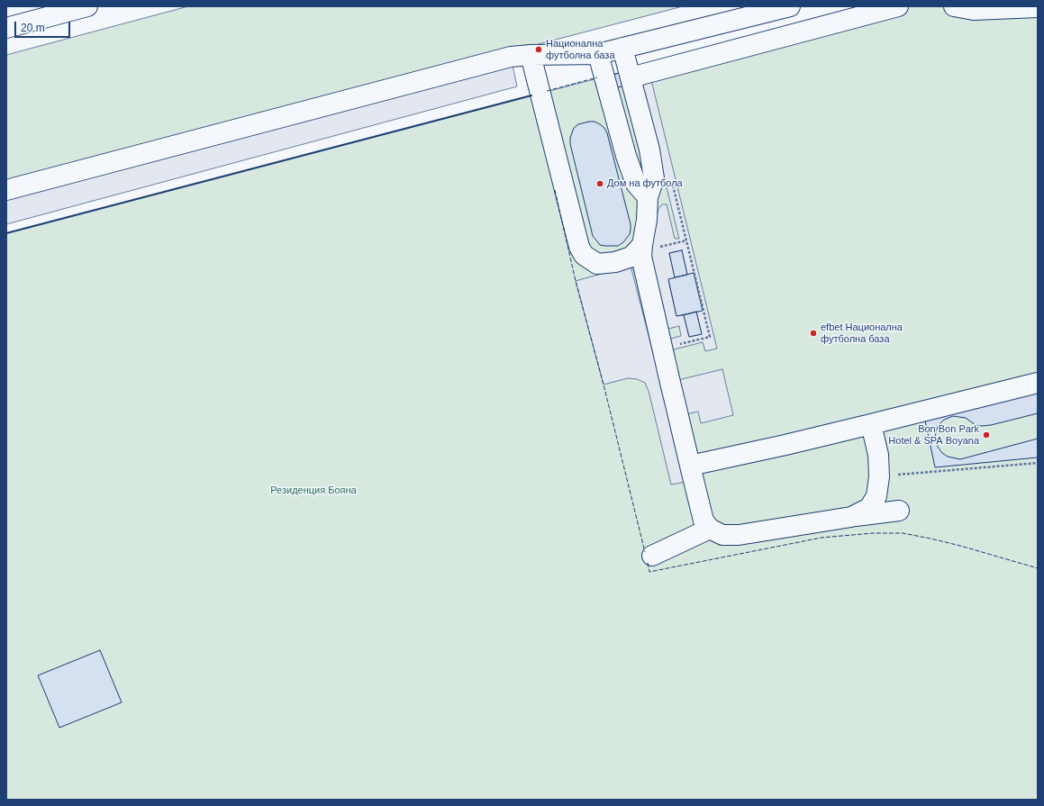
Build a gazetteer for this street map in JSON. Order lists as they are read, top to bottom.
{
  "parks": ["Резиденция Бояна"],
  "places": [
    "Национална футболна база",
    "Дом на футбола",
    "efbet Национална футболна база",
    "Bon Bon Park Hotel & SPA Boyana"
  ],
  "scale_bar": "20 m"
}
